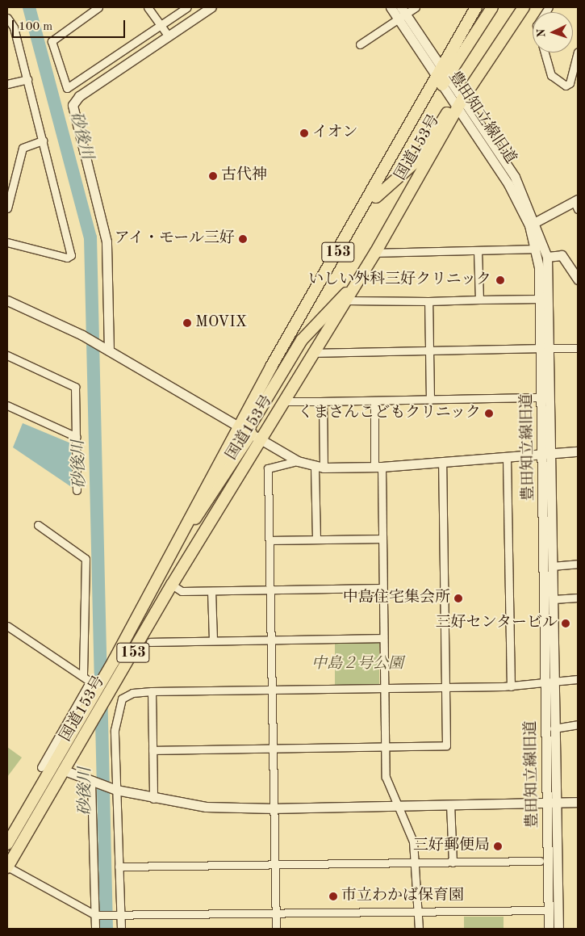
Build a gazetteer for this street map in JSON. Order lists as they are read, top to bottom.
{
  "streets": {
    "highway": ["国道153号", "153"],
    "street": ["豊田知立線旧道"]
  },
  "crossings": [
    ["豊田知立線旧道", "国道153号"],
    ["豊田知立線旧道", "153"],
    ["国道153号", "153"]
  ],
  "water": ["砂後川"],
  "parks": ["中島２号公園"],
  "places": [
    "イオン",
    "古代神",
    "アイ・モール三好",
    "いしい外科三好クリニック",
    "MOVIX",
    "くまさんこどもクリニック",
    "中島住宅集会所",
    "三好センタービル",
    "三好郵便局",
    "市立わかば保育園"
  ],
  "scale_bar": "100 m",
  "north": "left"
}
